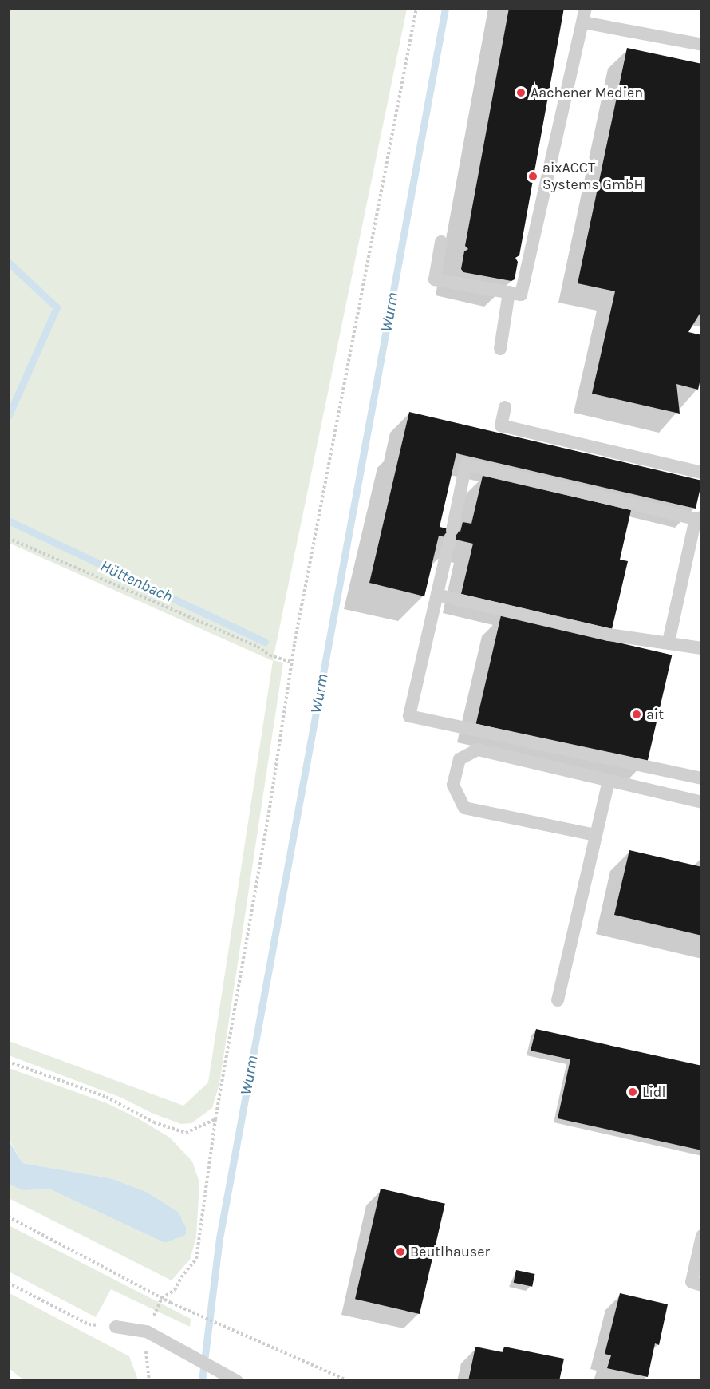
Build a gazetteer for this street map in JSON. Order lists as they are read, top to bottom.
{
  "water": ["Wurm", "Hüttenbach"],
  "places": [
    "Aachener Medien",
    "aixACCT Systems GmbH",
    "ait",
    "Lidl",
    "Beutlhauser"
  ]
}
